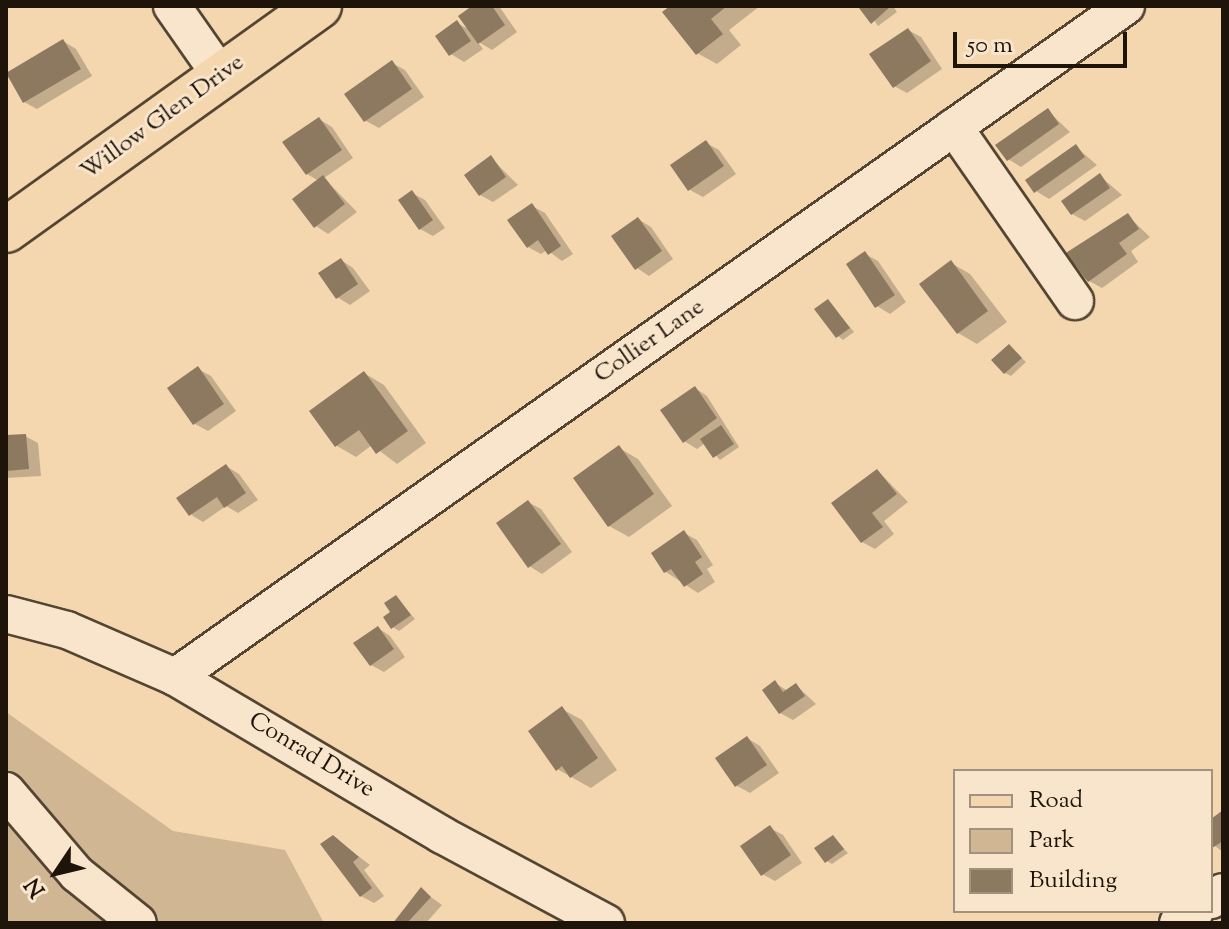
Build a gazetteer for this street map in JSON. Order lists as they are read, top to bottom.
{
  "streets": {
    "main road": ["Willow Glen Drive"],
    "street": ["Collier Lane", "Conrad Drive"]
  },
  "crossings": [
    ["Collier Lane", "Conrad Drive"]
  ],
  "legend": ["Road", "Park", "Building"],
  "scale_bar": "50 m",
  "north": "bottom left"
}
